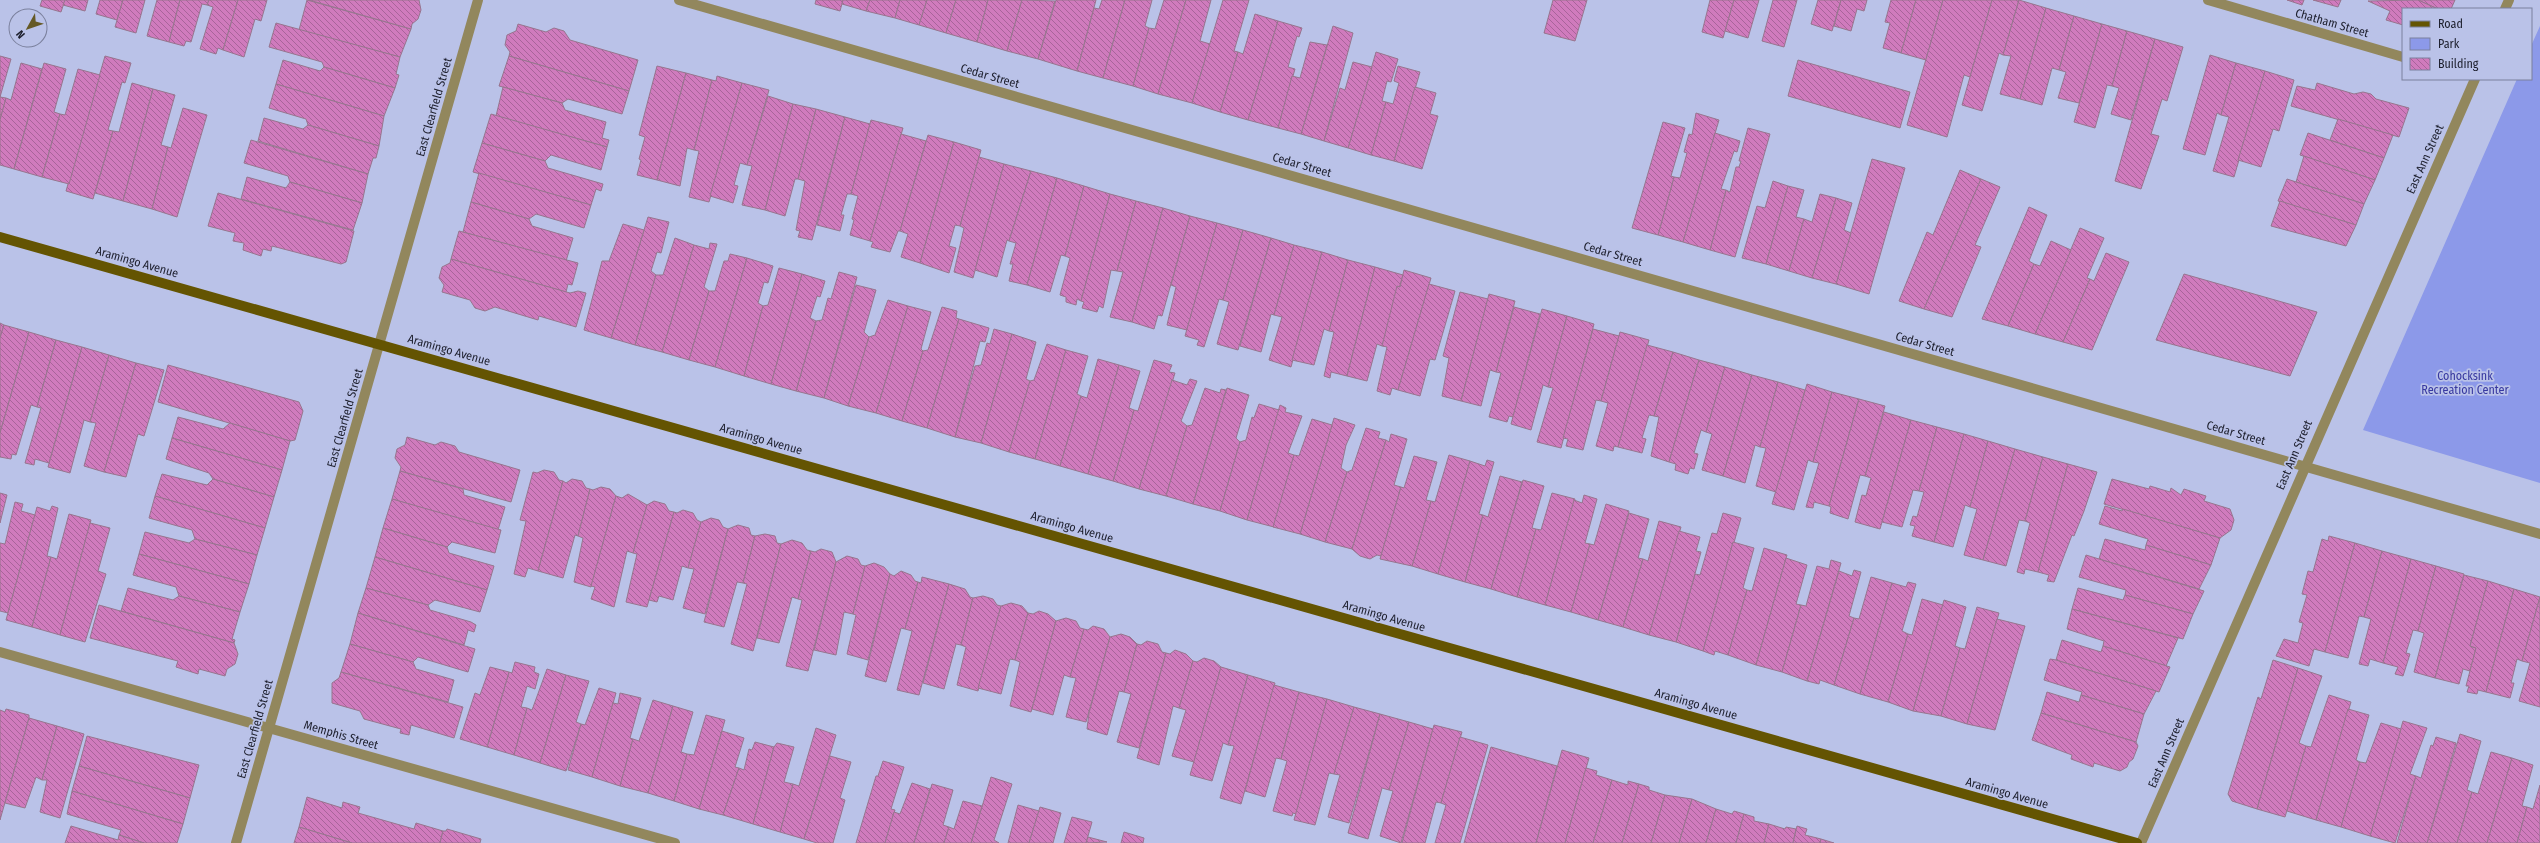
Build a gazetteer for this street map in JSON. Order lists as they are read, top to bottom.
{
  "streets": {
    "main road": ["Aramingo Avenue"],
    "street": [
      "Chatham Street",
      "Cedar Street",
      "East Clearfield Street",
      "East Ann Street",
      "Memphis Street"
    ]
  },
  "crossings": [
    ["Cedar Street", "East Ann Street"],
    ["East Clearfield Street", "Aramingo Avenue"],
    ["East Clearfield Street", "Memphis Street"]
  ],
  "parks": ["Cohocksink Recreation Center"],
  "legend": ["Road", "Park", "Building"],
  "north": "bottom left"
}
